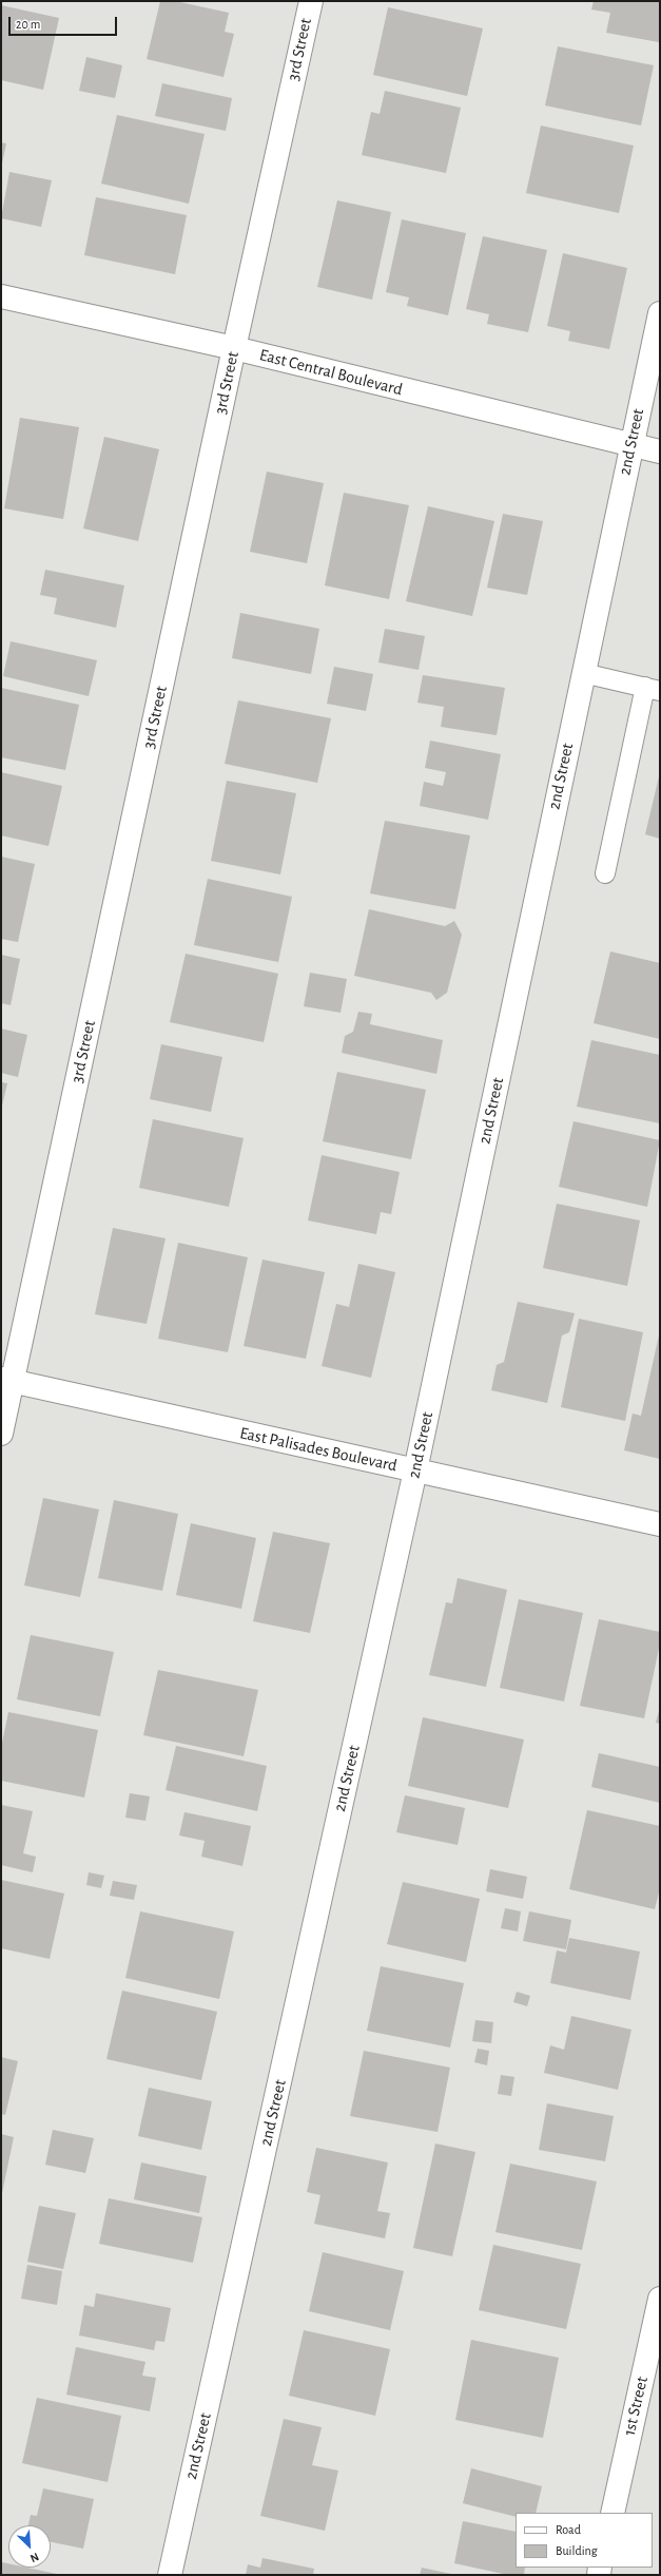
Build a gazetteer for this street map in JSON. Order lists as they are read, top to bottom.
{
  "streets": {
    "street": [
      "3rd Street",
      "East Central Boulevard",
      "2nd Street",
      "East Palisades Boulevard",
      "1st Street"
    ]
  },
  "crossings": [
    ["3rd Street", "East Central Boulevard"],
    ["3rd Street", "East Palisades Boulevard"],
    ["East Central Boulevard", "2nd Street"],
    ["2nd Street", "East Palisades Boulevard"]
  ],
  "legend": ["Road", "Building"],
  "scale_bar": "20 m",
  "north": "bottom right"
}
